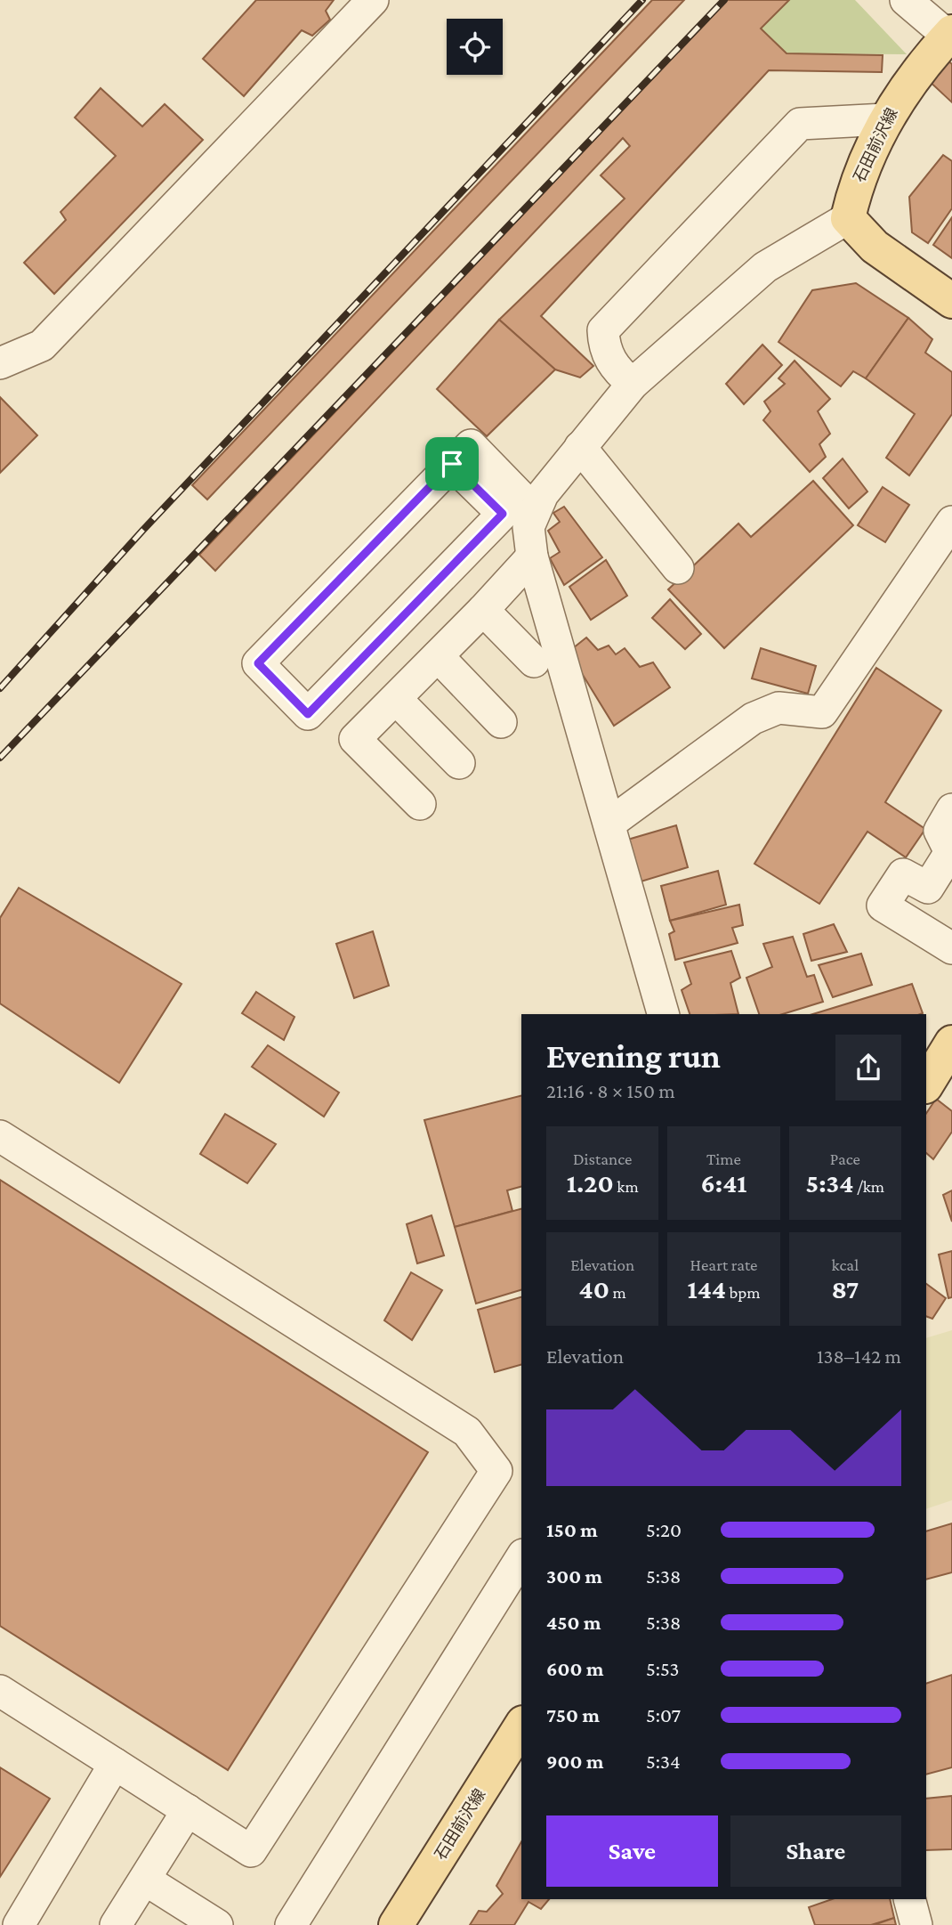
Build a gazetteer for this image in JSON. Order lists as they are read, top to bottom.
{
  "streets": {
    "main road": ["石田前沢線"]
  },
  "page": {
    "heading": ["Evening run", "21:16 · 8 × 150 m"],
    "stats": [
      ["Distance", "1.20 km"],
      ["Time", "6:41"],
      ["Pace", "5:34 /km"],
      ["Elevation", "40 m"],
      ["Heart rate", "144 bpm"],
      ["kcal", "87"]
    ],
    "chart": ["Elevation", "138–142 m"],
    "list": [
      {
        "name": "150 m",
        "note": "5:20"
      },
      {
        "name": "300 m",
        "note": "5:38"
      },
      {
        "name": "450 m",
        "note": "5:38"
      },
      {
        "name": "600 m",
        "note": "5:53"
      },
      {
        "name": "750 m",
        "note": "5:07"
      },
      {
        "name": "900 m",
        "note": "5:34"
      }
    ],
    "buttons": ["Save", "Share"]
  }
}
